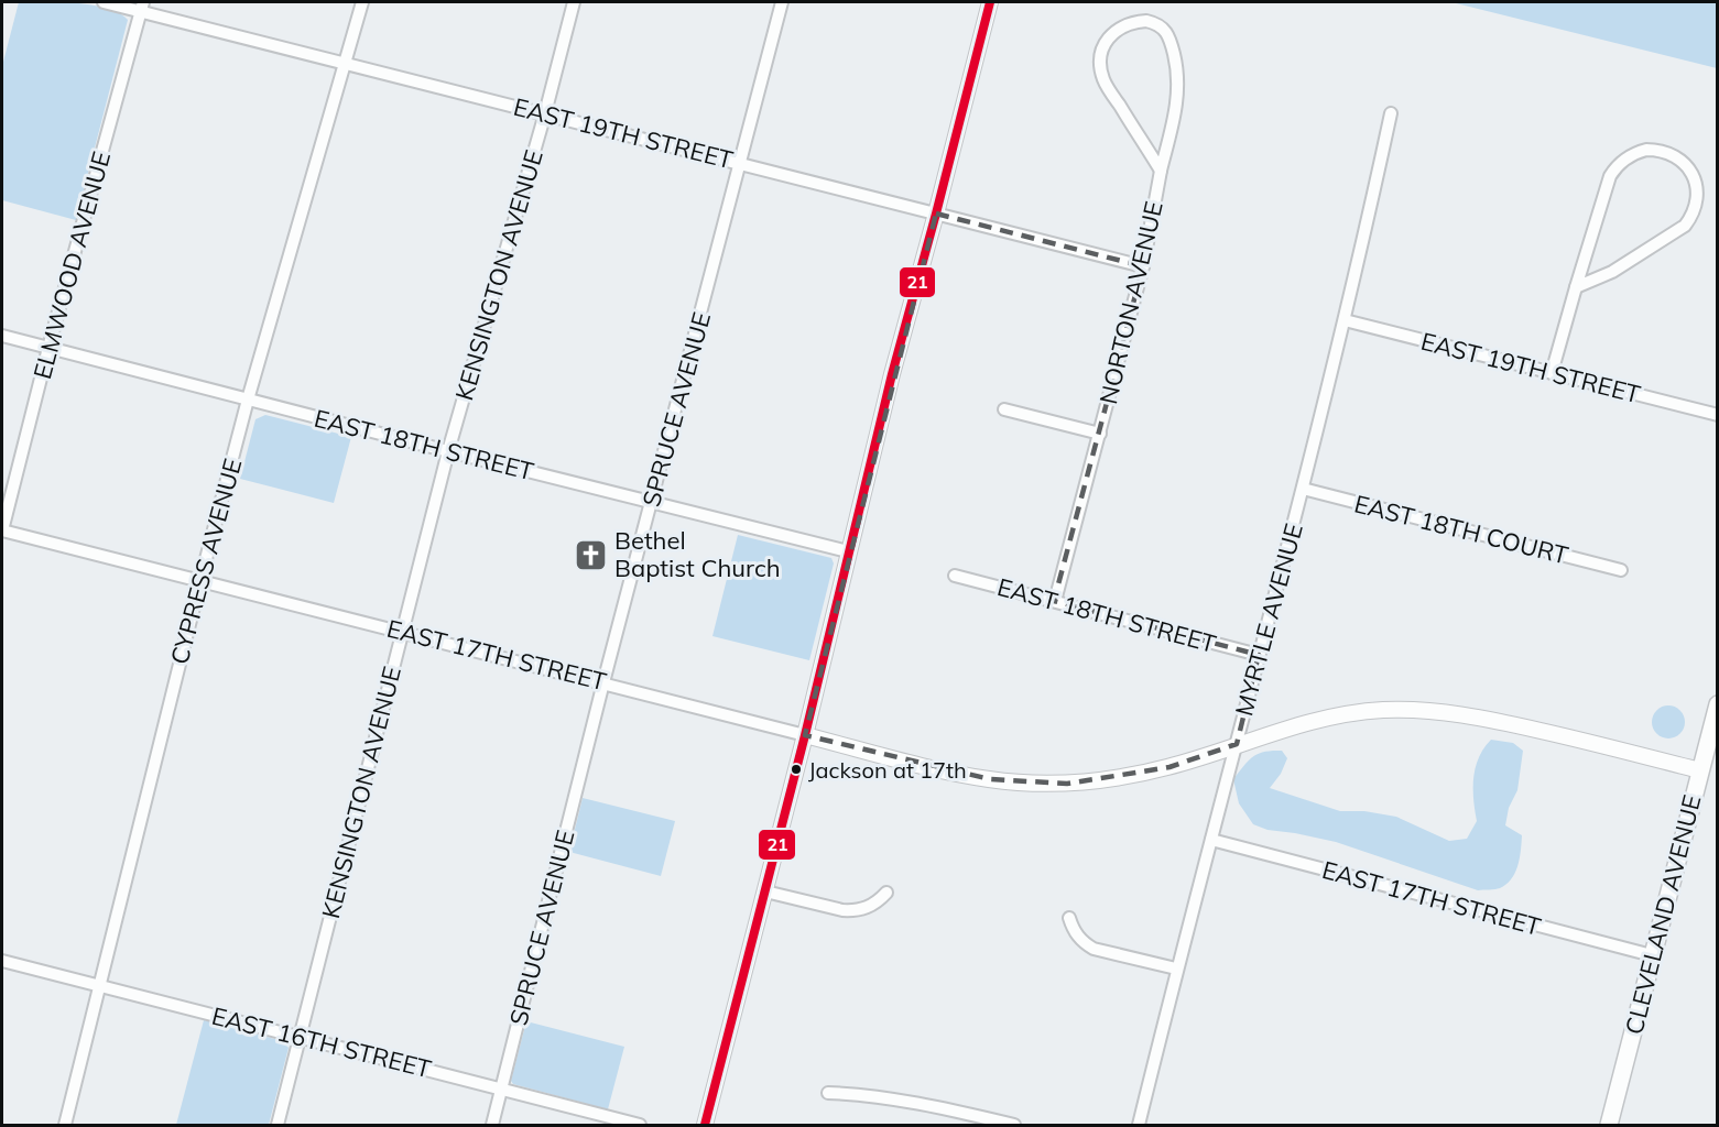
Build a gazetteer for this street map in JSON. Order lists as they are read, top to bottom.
{
  "streets": {
    "main road": ["CLEVELAND AVENUE"],
    "street": [
      "EAST 19TH STREET",
      "ELMWOOD AVENUE",
      "KENSINGTON AVENUE",
      "NORTON AVENUE",
      "SPRUCE AVENUE",
      "EAST 18TH STREET",
      "EAST 18TH COURT",
      "CYPRESS AVENUE",
      "MYRTLE AVENUE",
      "EAST 17TH STREET",
      "EAST 16TH STREET"
    ]
  },
  "crossings": [
    ["EAST 19TH STREET", "ELMWOOD AVENUE"],
    ["EAST 19TH STREET", "KENSINGTON AVENUE"],
    ["EAST 19TH STREET", "NORTON AVENUE"],
    ["EAST 19TH STREET", "SPRUCE AVENUE"],
    ["EAST 19TH STREET", "CYPRESS AVENUE"],
    ["EAST 19TH STREET", "MYRTLE AVENUE"],
    ["ELMWOOD AVENUE", "EAST 18TH STREET"],
    ["ELMWOOD AVENUE", "EAST 17TH STREET"],
    ["KENSINGTON AVENUE", "EAST 18TH STREET"],
    ["KENSINGTON AVENUE", "EAST 17TH STREET"],
    ["KENSINGTON AVENUE", "EAST 16TH STREET"],
    ["NORTON AVENUE", "EAST 18TH STREET"],
    ["SPRUCE AVENUE", "EAST 18TH STREET"],
    ["SPRUCE AVENUE", "EAST 17TH STREET"],
    ["SPRUCE AVENUE", "EAST 16TH STREET"],
    ["EAST 18TH STREET", "CYPRESS AVENUE"],
    ["EAST 18TH STREET", "MYRTLE AVENUE"],
    ["EAST 18TH COURT", "MYRTLE AVENUE"],
    ["CYPRESS AVENUE", "EAST 17TH STREET"],
    ["CYPRESS AVENUE", "EAST 16TH STREET"],
    ["MYRTLE AVENUE", "EAST 17TH STREET"],
    ["EAST 17TH STREET", "CLEVELAND AVENUE"]
  ],
  "places": {
    "church": ["Bethel Baptist Church"],
    "other": ["Jackson at 17th"]
  },
  "lines": ["transit line 21"]
}
